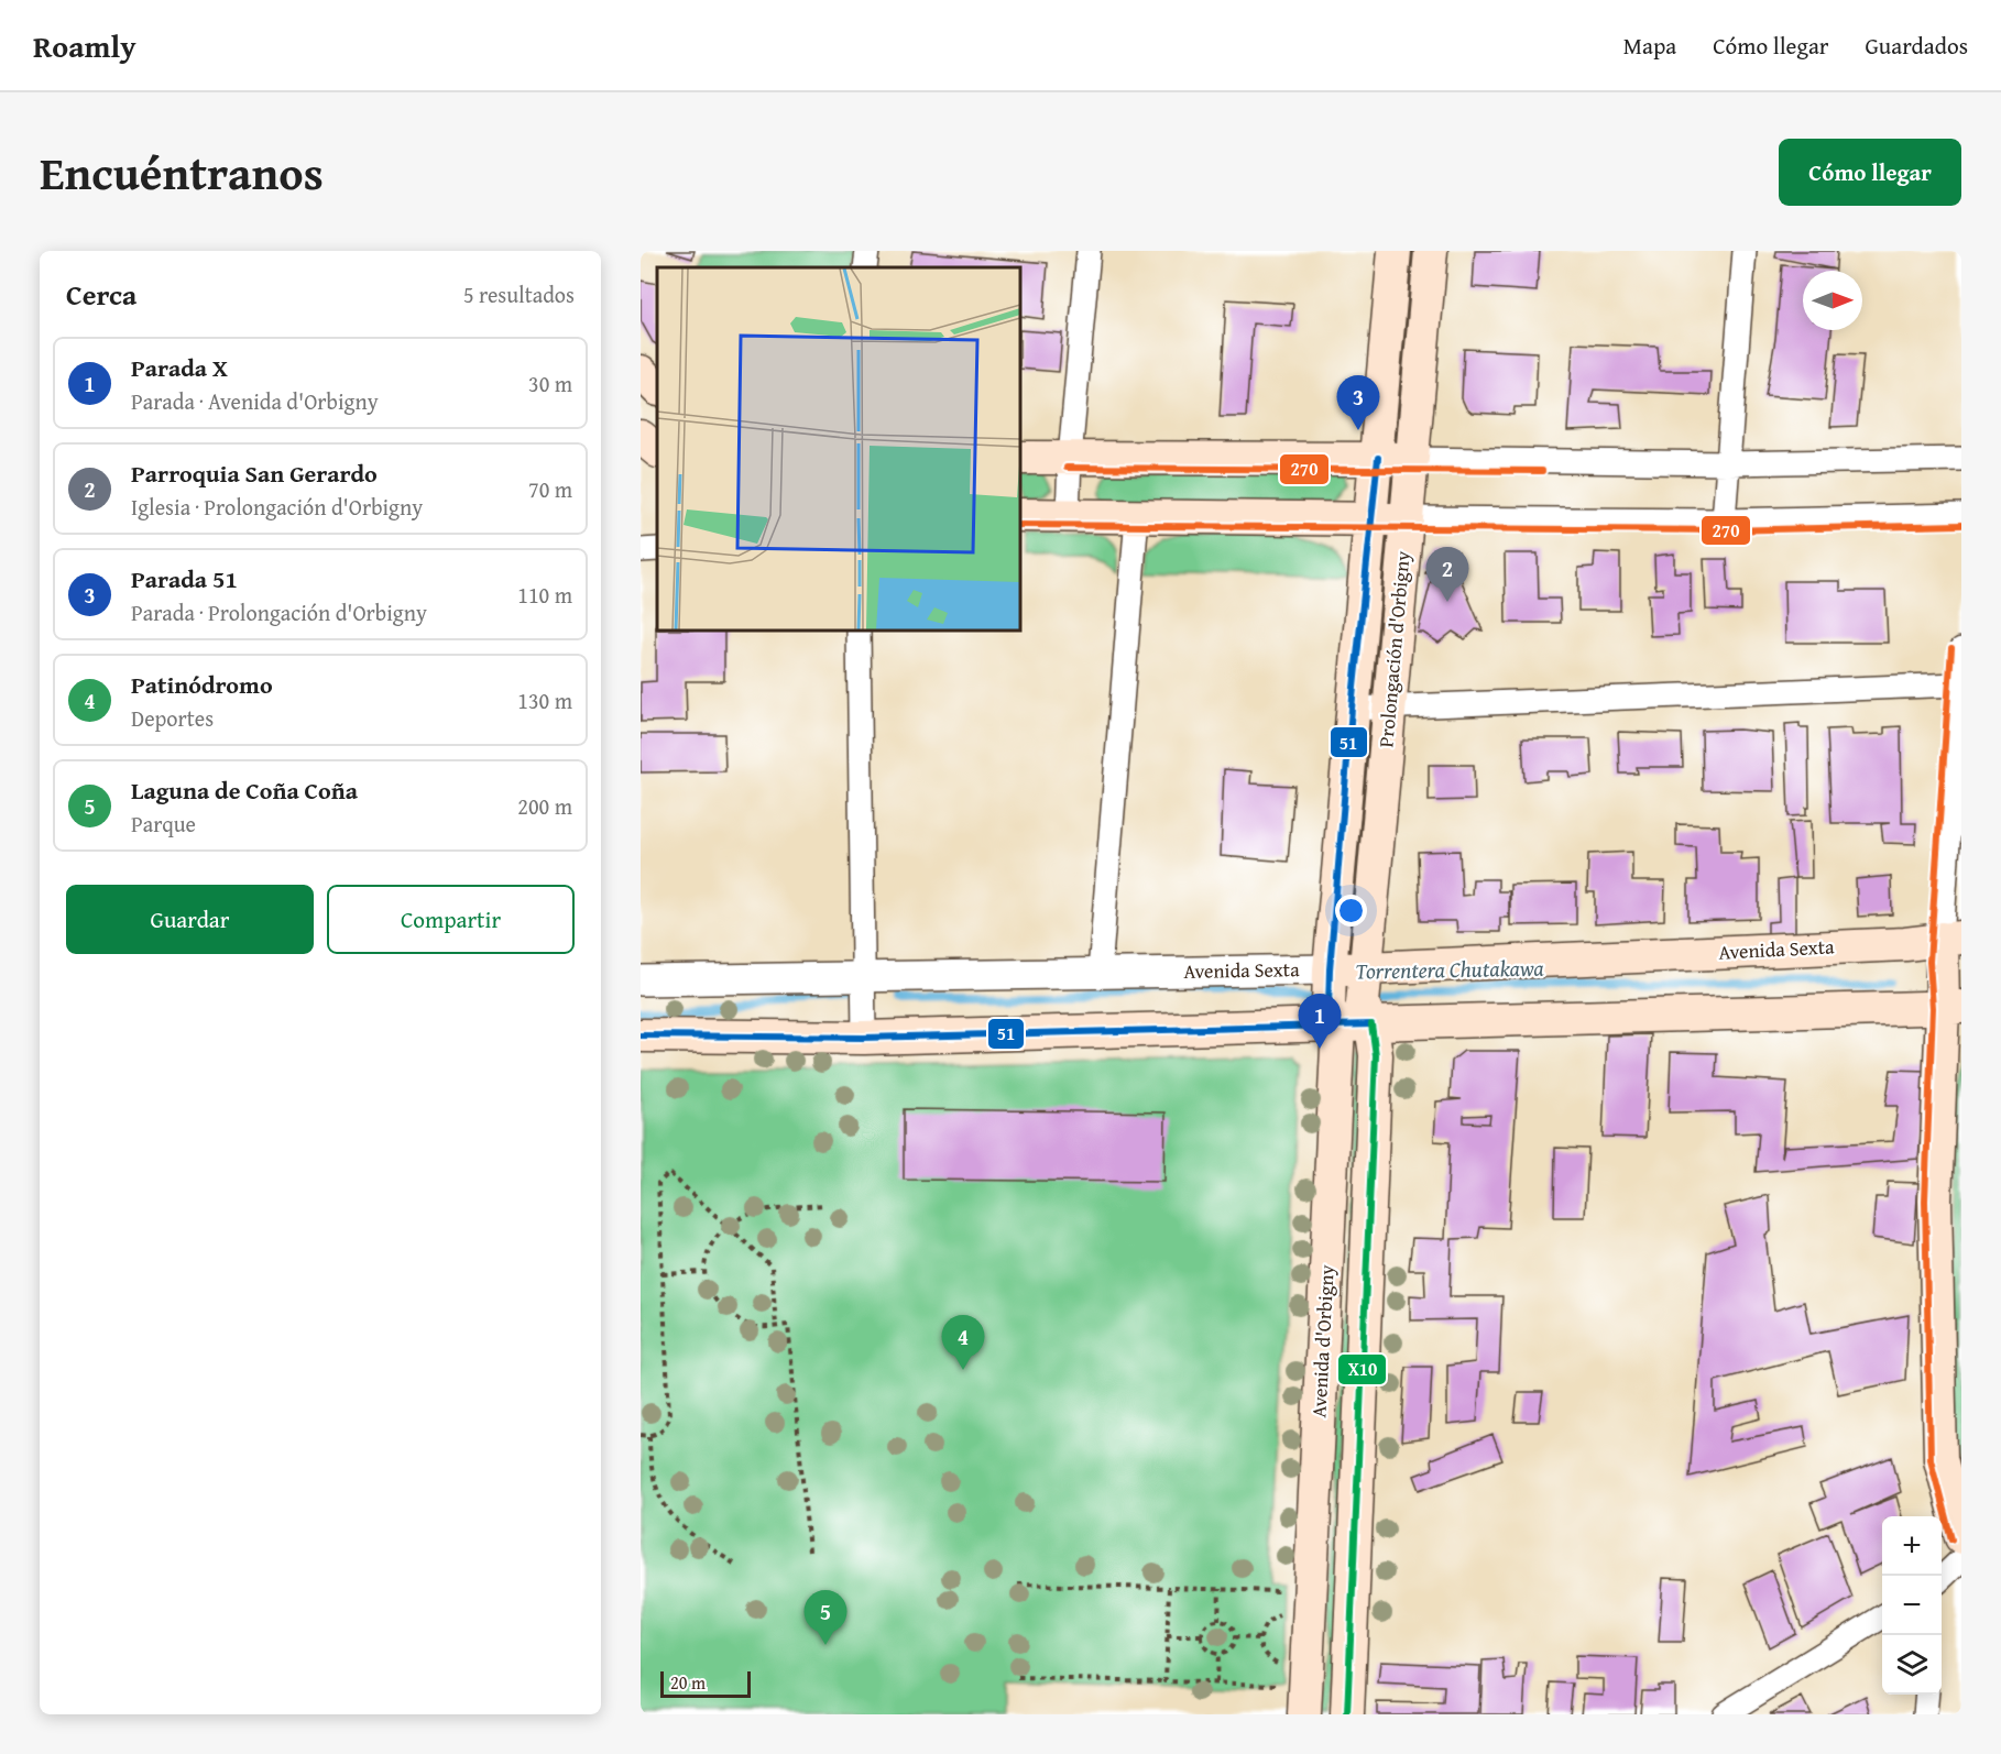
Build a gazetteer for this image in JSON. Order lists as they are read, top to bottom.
{
  "streets": {
    "main road": ["Prolongación d'Orbigny", "Avenida Sexta", "Avenida d'Orbigny"]
  },
  "crossings": [
    ["Prolongación d'Orbigny", "Avenida Sexta"],
    ["Prolongación d'Orbigny", "Avenida d'Orbigny"],
    ["Avenida Sexta", "Avenida d'Orbigny"]
  ],
  "water": ["Torrentera Chutakawa"],
  "lines": ["transit line 51", "transit line 270", "transit line X10"],
  "scale_bar": "20 m",
  "north": "right",
  "page": {
    "header": "Roamly",
    "nav": ["Mapa", "Cómo llegar", "Guardados"],
    "title": "Encuéntranos",
    "buttons": [
      "Cómo llegar",
      ["Guardar", "Compartir"]
    ],
    "heading": ["Cerca", "5 resultados"],
    "list": [
      {
        "mark": "1",
        "name": "Parada X",
        "note": "Parada · Avenida d'Orbigny",
        "value": "30 m"
      },
      {
        "mark": "2",
        "name": "Parroquia San Gerardo",
        "note": "Iglesia · Prolongación d'Orbigny",
        "value": "70 m"
      },
      {
        "mark": "3",
        "name": "Parada 51",
        "note": "Parada · Prolongación d'Orbigny",
        "value": "110 m"
      },
      {
        "mark": "4",
        "name": "Patinódromo",
        "note": "Deportes",
        "value": "130 m"
      },
      {
        "mark": "5",
        "name": "Laguna de Coña Coña",
        "note": "Parque",
        "value": "200 m"
      }
    ],
    "pins": [
      "3",
      "2",
      "1",
      "4",
      "5"
    ],
    "map_buttons": ["+", "−"],
    "scale": "20 m"
  }
}
